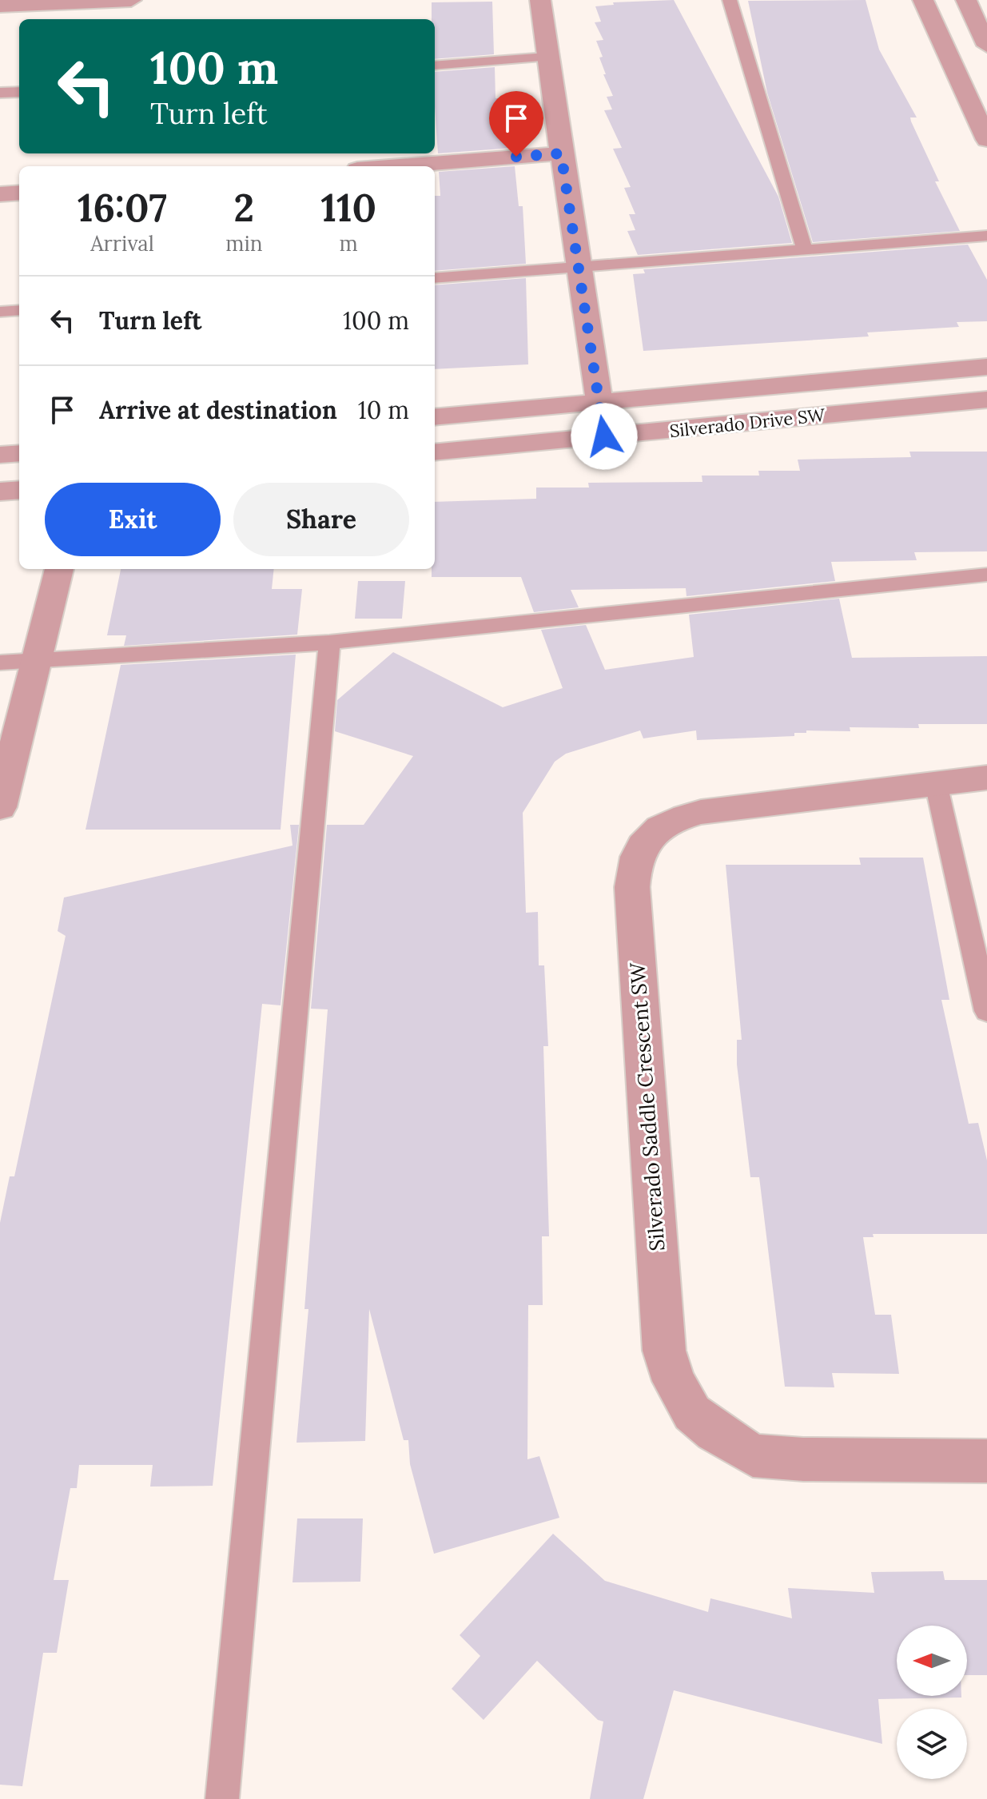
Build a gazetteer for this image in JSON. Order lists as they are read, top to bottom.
{
  "streets": {
    "street": ["Silverado Drive SW", "Silverado Saddle Crescent SW"]
  },
  "north": "left",
  "page": {
    "turn": ["100 m", "Turn left"],
    "eta": [
      "16:07",
      "Arrival",
      "2",
      "min",
      "110",
      "m"
    ],
    "list": [
      {
        "name": "Turn left",
        "value": "100 m"
      },
      {
        "name": "Arrive at destination",
        "value": "10 m"
      }
    ],
    "buttons": ["Exit", "Share"]
  }
}
